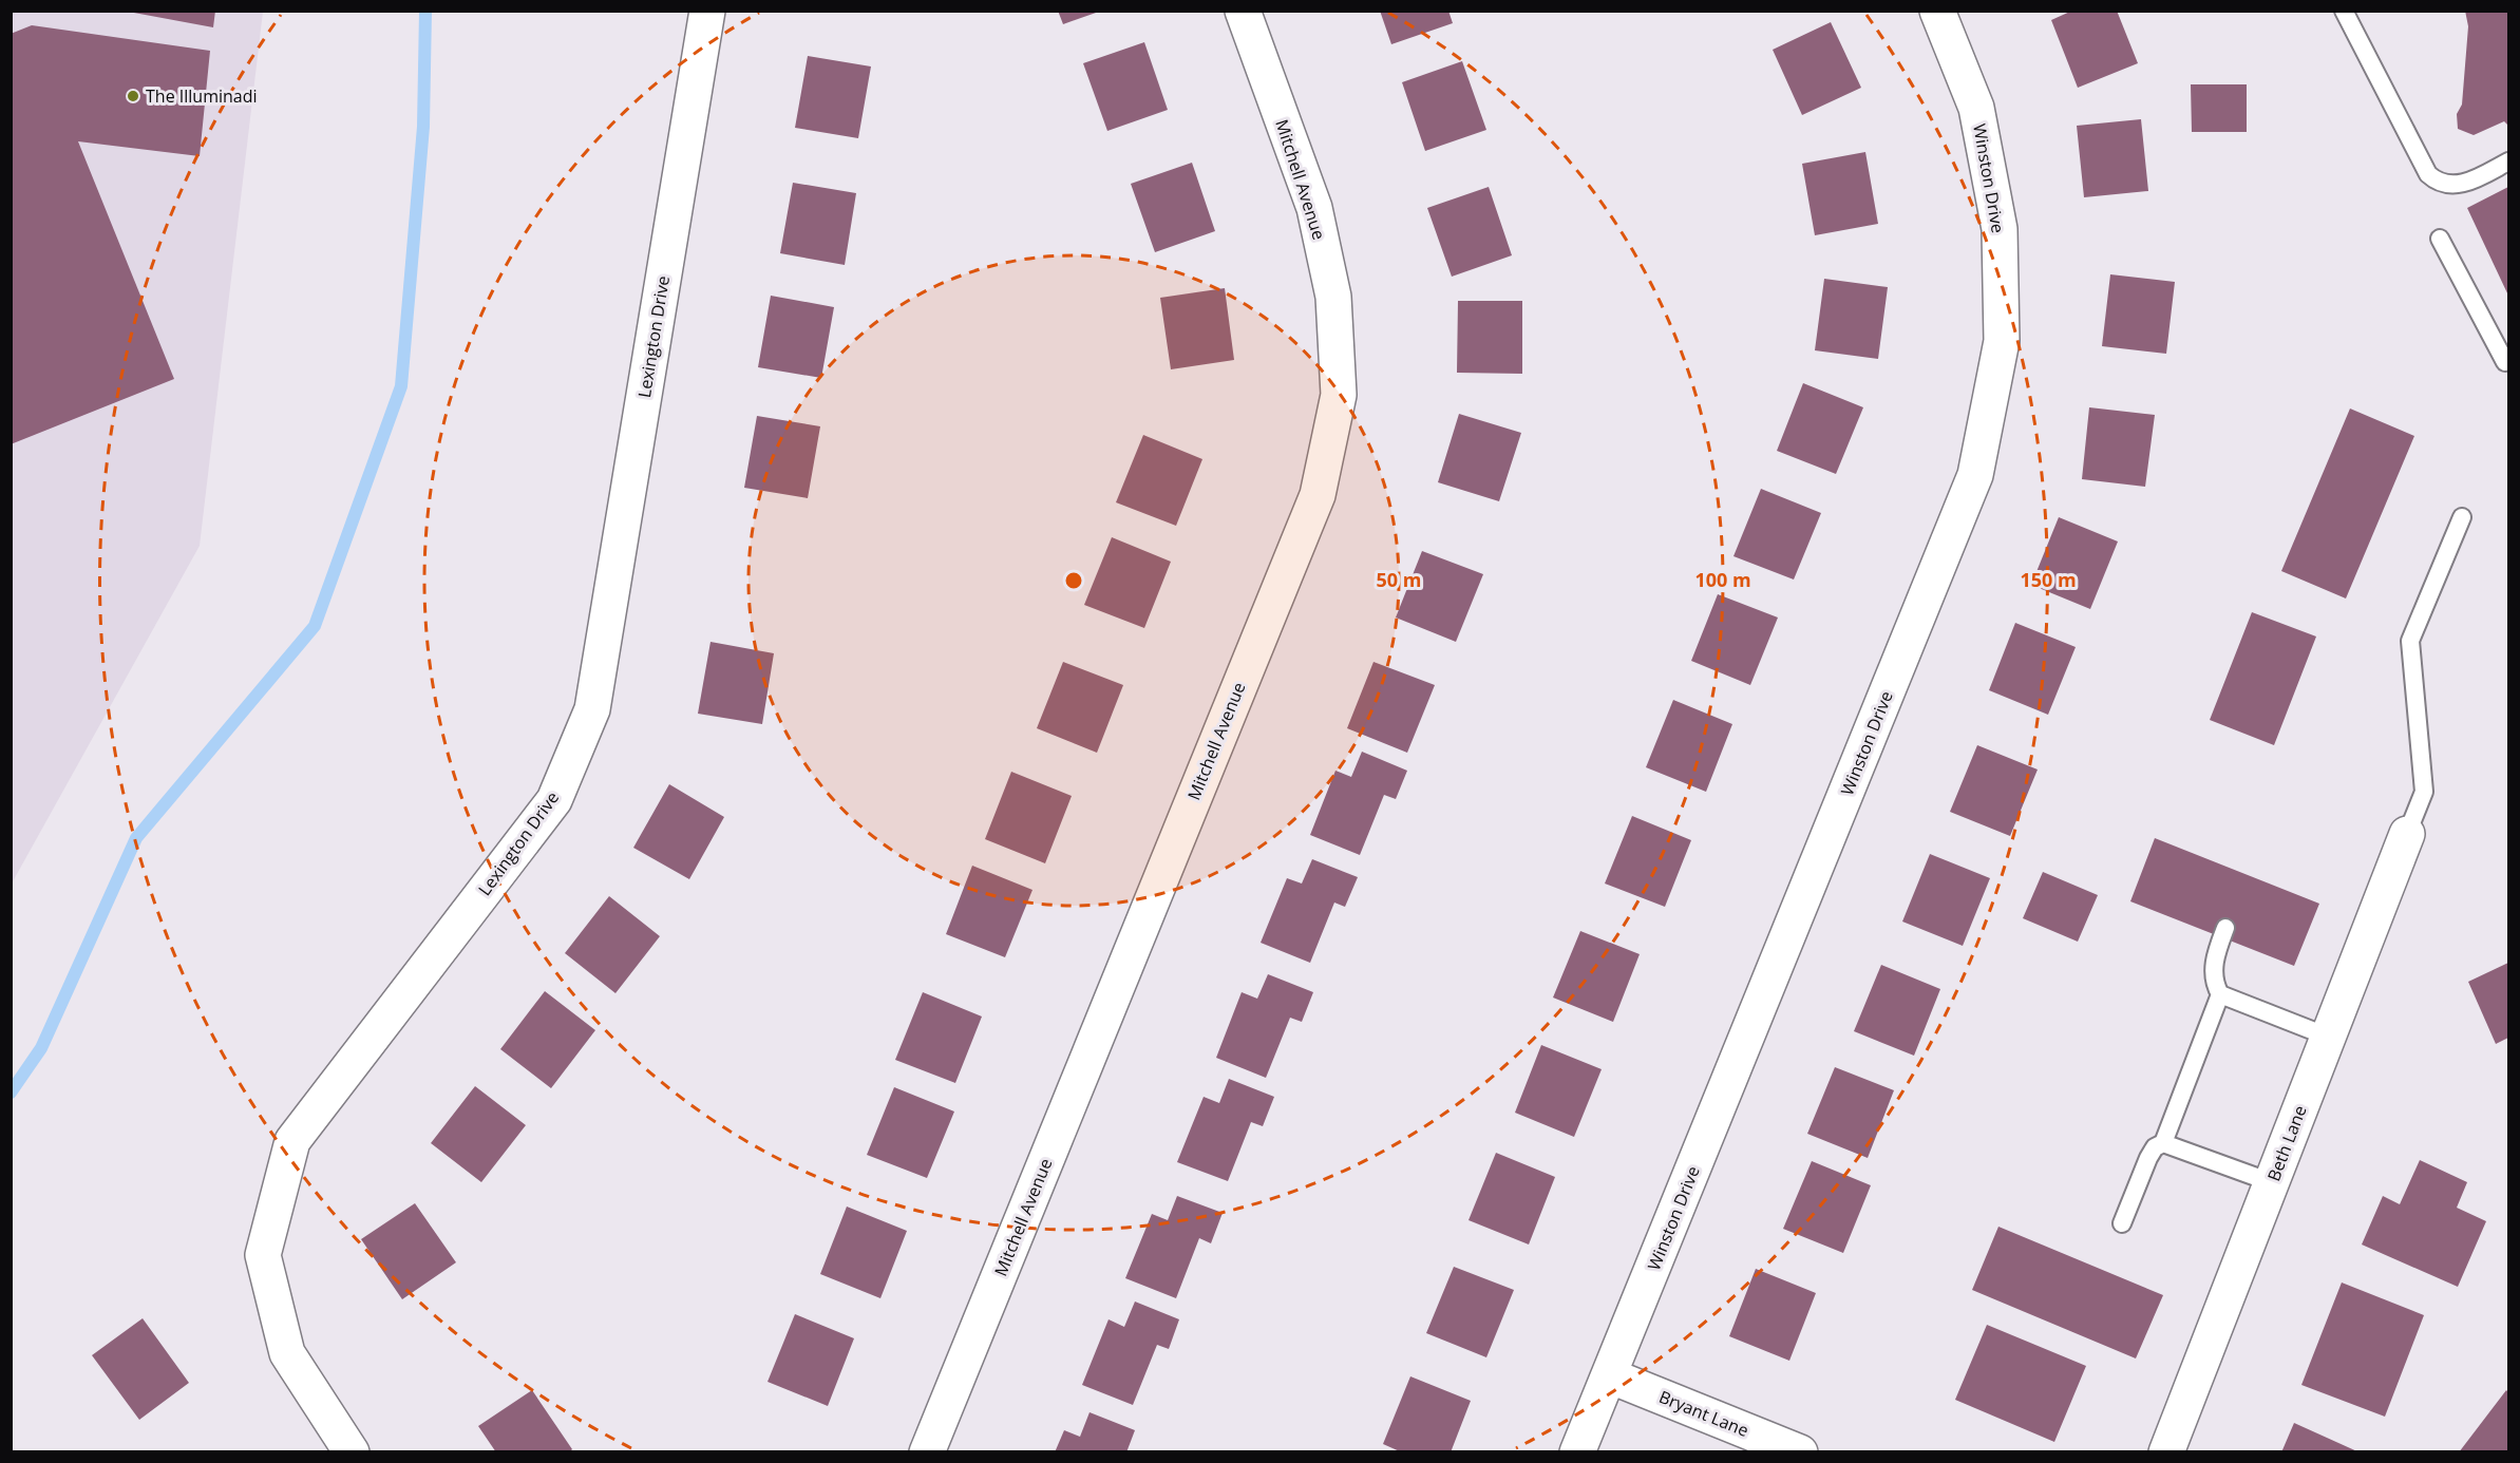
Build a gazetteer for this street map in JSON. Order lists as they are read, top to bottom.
{
  "streets": {
    "street": [
      "Winston Drive",
      "Mitchell Avenue",
      "Lexington Drive",
      "Beth Lane",
      "Bryant Lane"
    ]
  },
  "crossings": [
    ["Winston Drive", "Bryant Lane"]
  ],
  "places": ["The Illuminadi"],
  "rings": ["50 m", "100 m", "150 m"]
}
